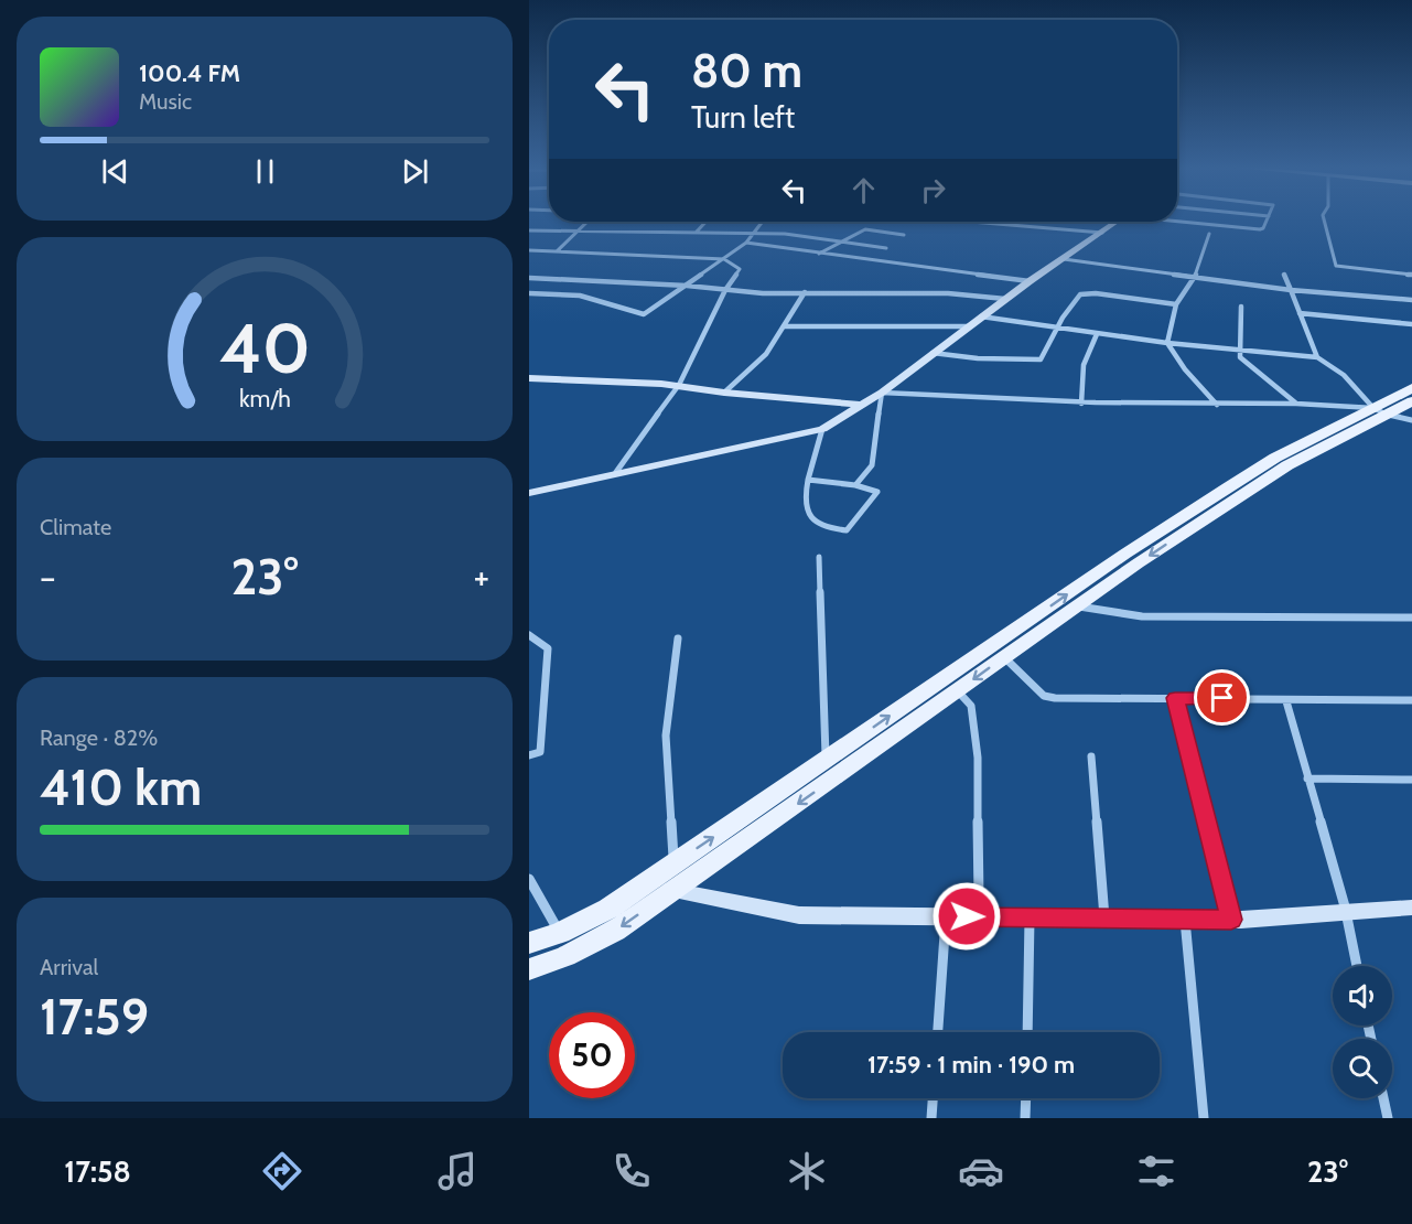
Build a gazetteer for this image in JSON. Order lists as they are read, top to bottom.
{
  "page": {
    "turn": ["80 m", "Turn left"],
    "song": ["100.4 FM", "Music"],
    "tile": [
      "Climate",
      ["Range · 82%", "410 km"],
      ["Arrival", "17:59"]
    ],
    "heat": ["−", "23°", "+"],
    "limit": "50",
    "trip": "17:59 · 1 min · 190 m",
    "tabs": ["17:58", "23°"],
    "gauge": ["40", "km/h"]
  }
}
